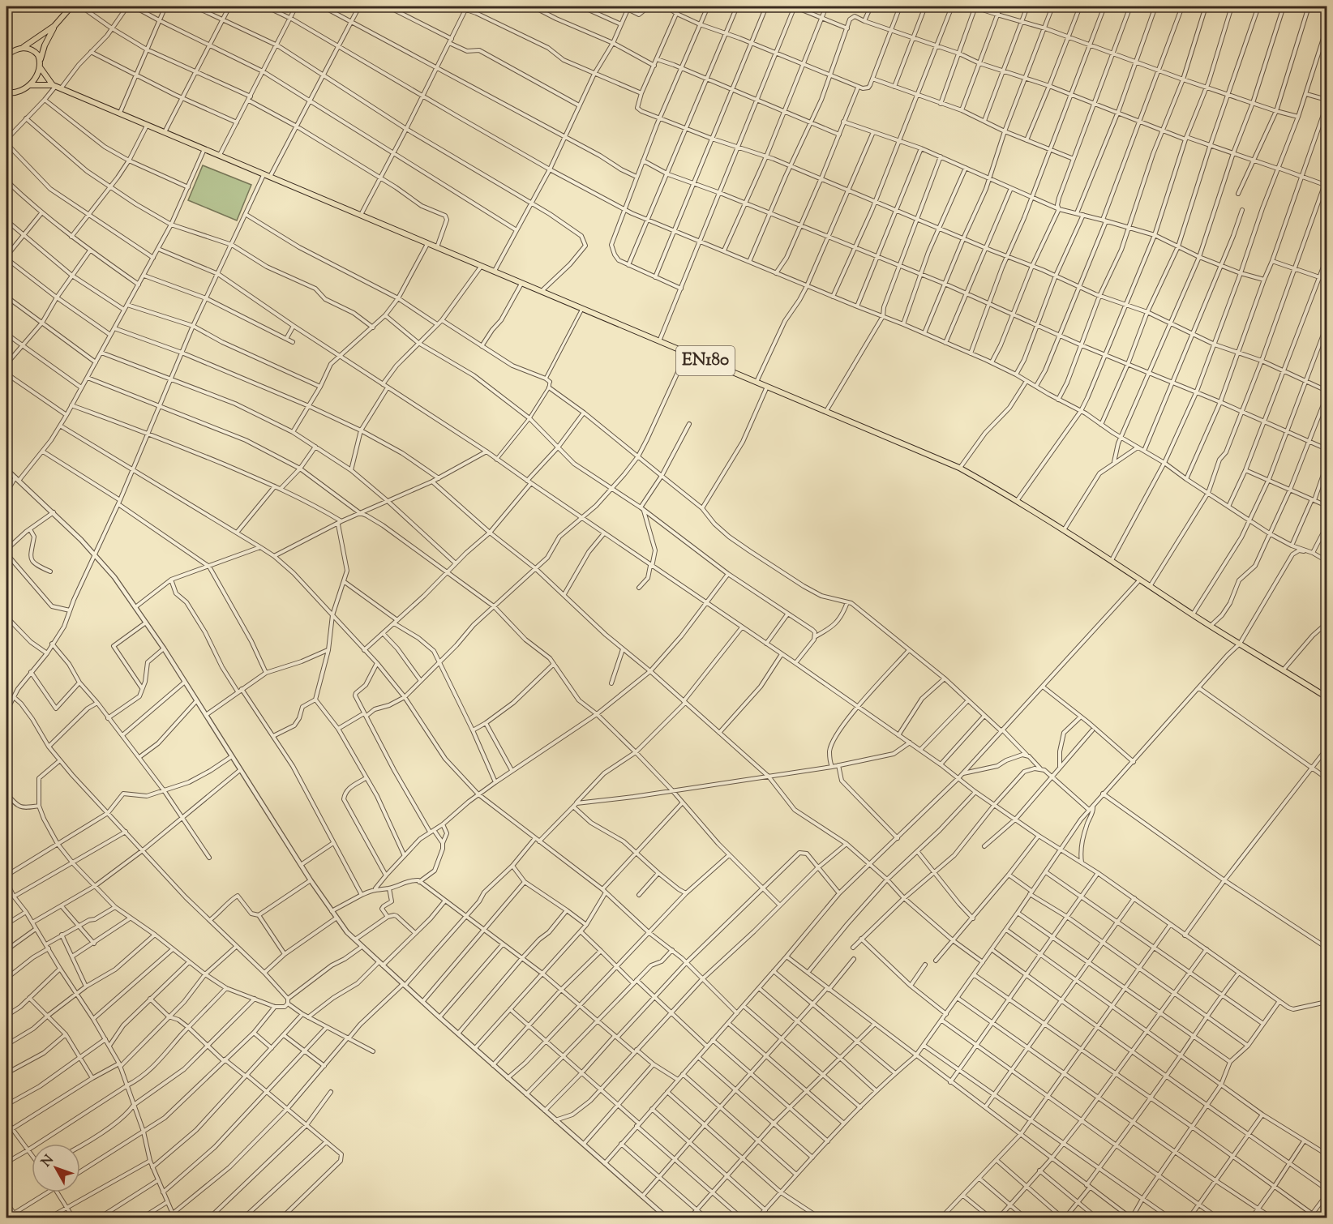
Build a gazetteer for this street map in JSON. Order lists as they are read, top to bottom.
{
  "streets": {
    "main road": ["EN180"]
  },
  "north": "top left"
}
